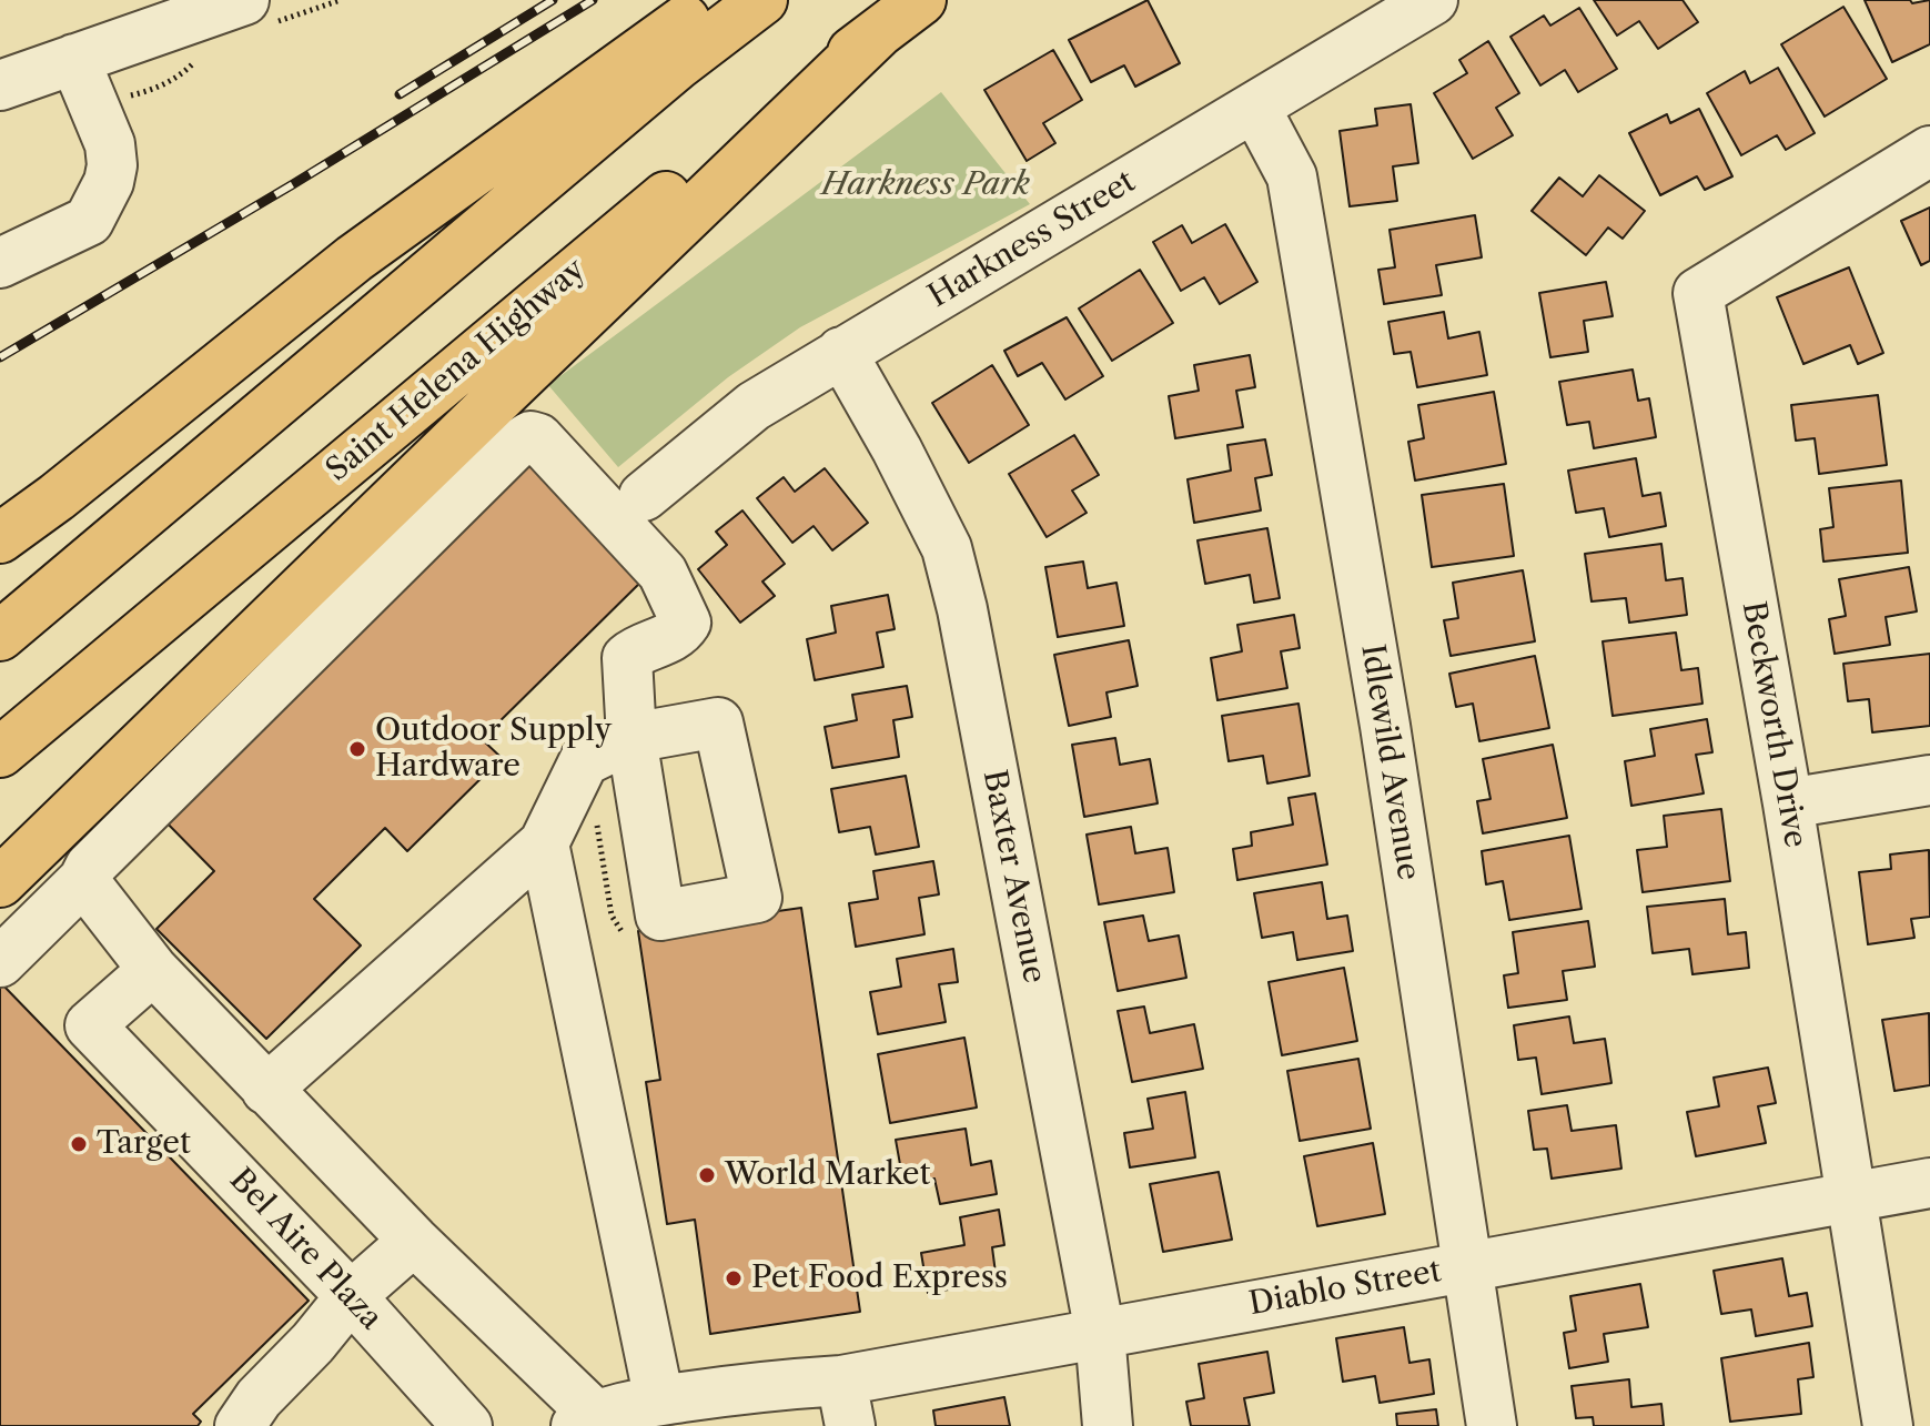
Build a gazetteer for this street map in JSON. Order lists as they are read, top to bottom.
{
  "streets": {
    "highway": ["Saint Helena Highway"],
    "street": [
      "Harkness Street",
      "Beckworth Drive",
      "Idlewild Avenue",
      "Baxter Avenue",
      "Bel Aire Plaza",
      "Diablo Street"
    ]
  },
  "crossings": [
    ["Harkness Street", "Idlewild Avenue"],
    ["Harkness Street", "Baxter Avenue"],
    ["Beckworth Drive", "Diablo Street"],
    ["Idlewild Avenue", "Diablo Street"],
    ["Baxter Avenue", "Diablo Street"]
  ],
  "parks": ["Harkness Park"],
  "places": [
    "Outdoor Supply Hardware",
    "Target",
    "World Market",
    "Pet Food Express"
  ]
}
